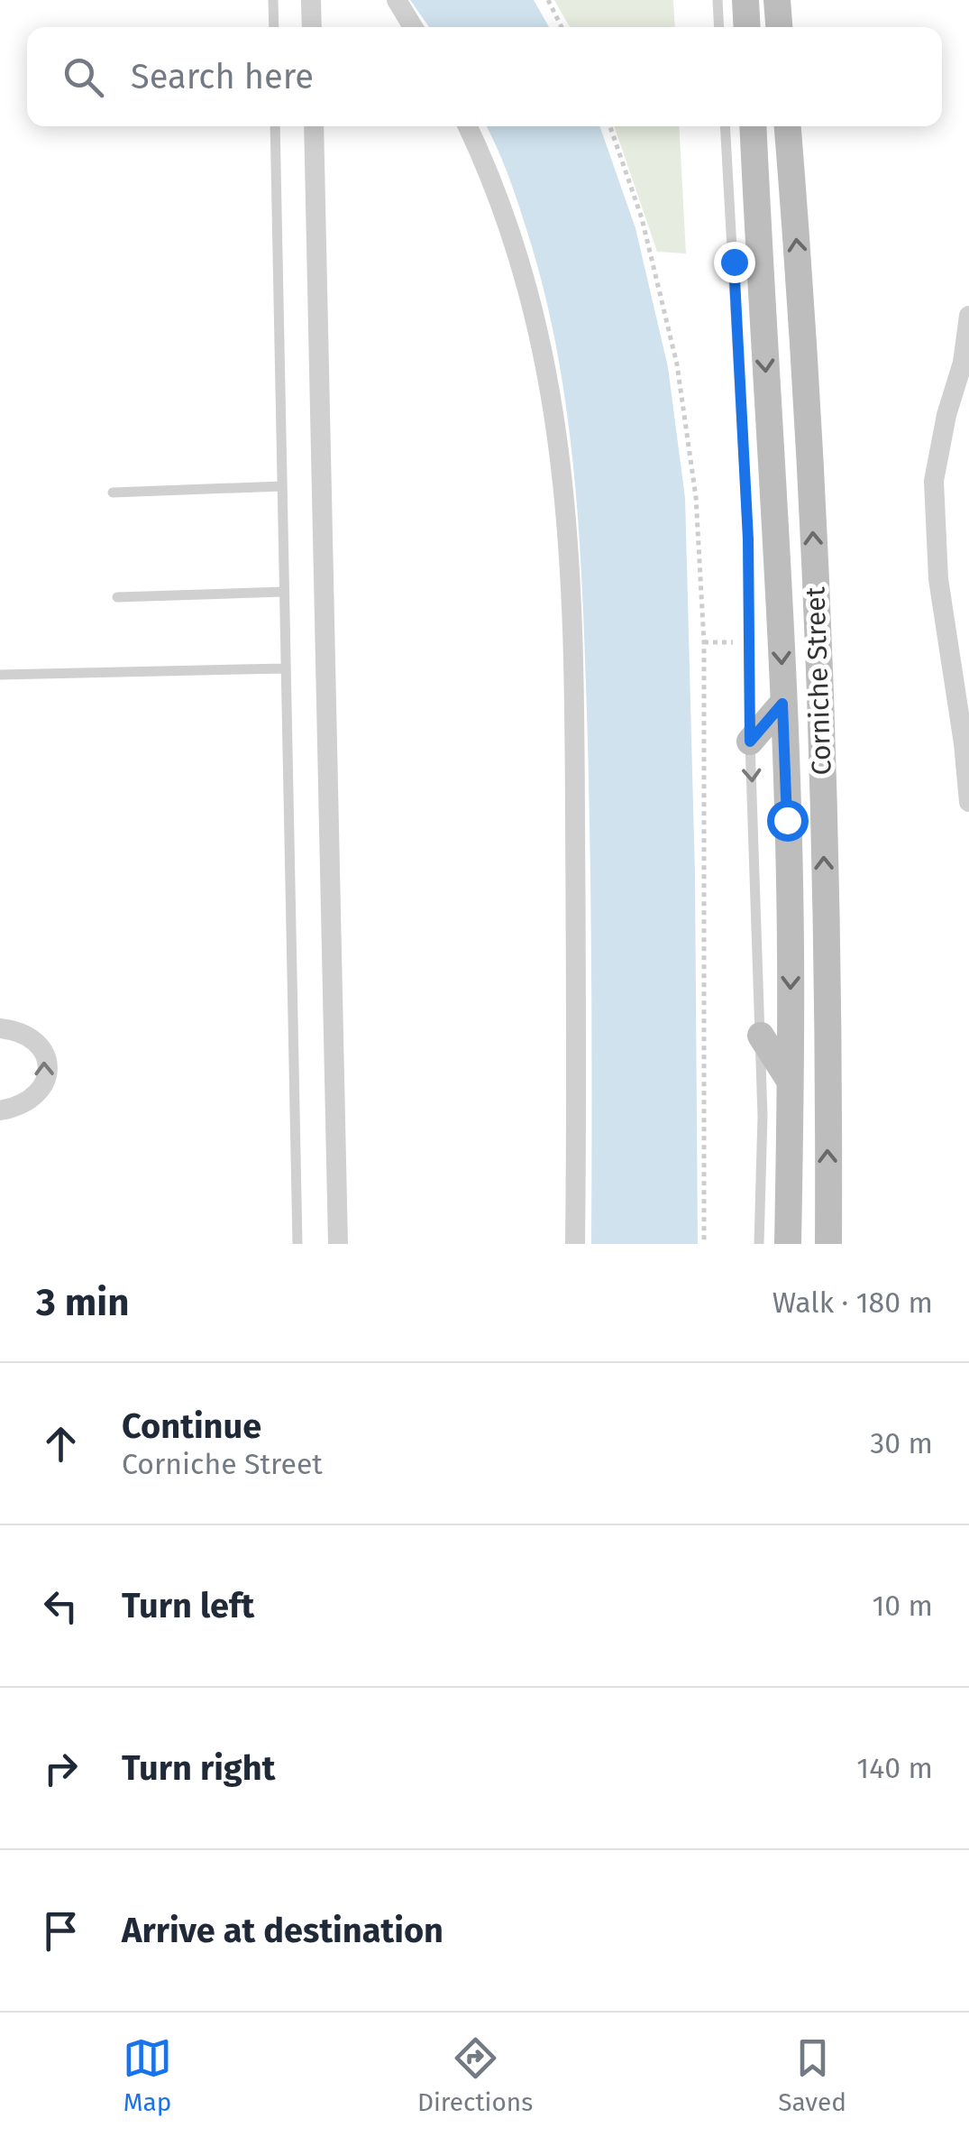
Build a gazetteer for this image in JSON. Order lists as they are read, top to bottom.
{
  "streets": {
    "main road": ["Corniche Street"]
  },
  "page": {
    "search": "Search here",
    "heading": ["3 min", "Walk · 180 m"],
    "list": [
      ["Continue", "Corniche Street", "30 m"],
      ["Turn left", "10 m"],
      ["Turn right", "140 m"],
      "Arrive at destination"
    ],
    "nav": ["Map", "Directions", "Saved"]
  }
}
